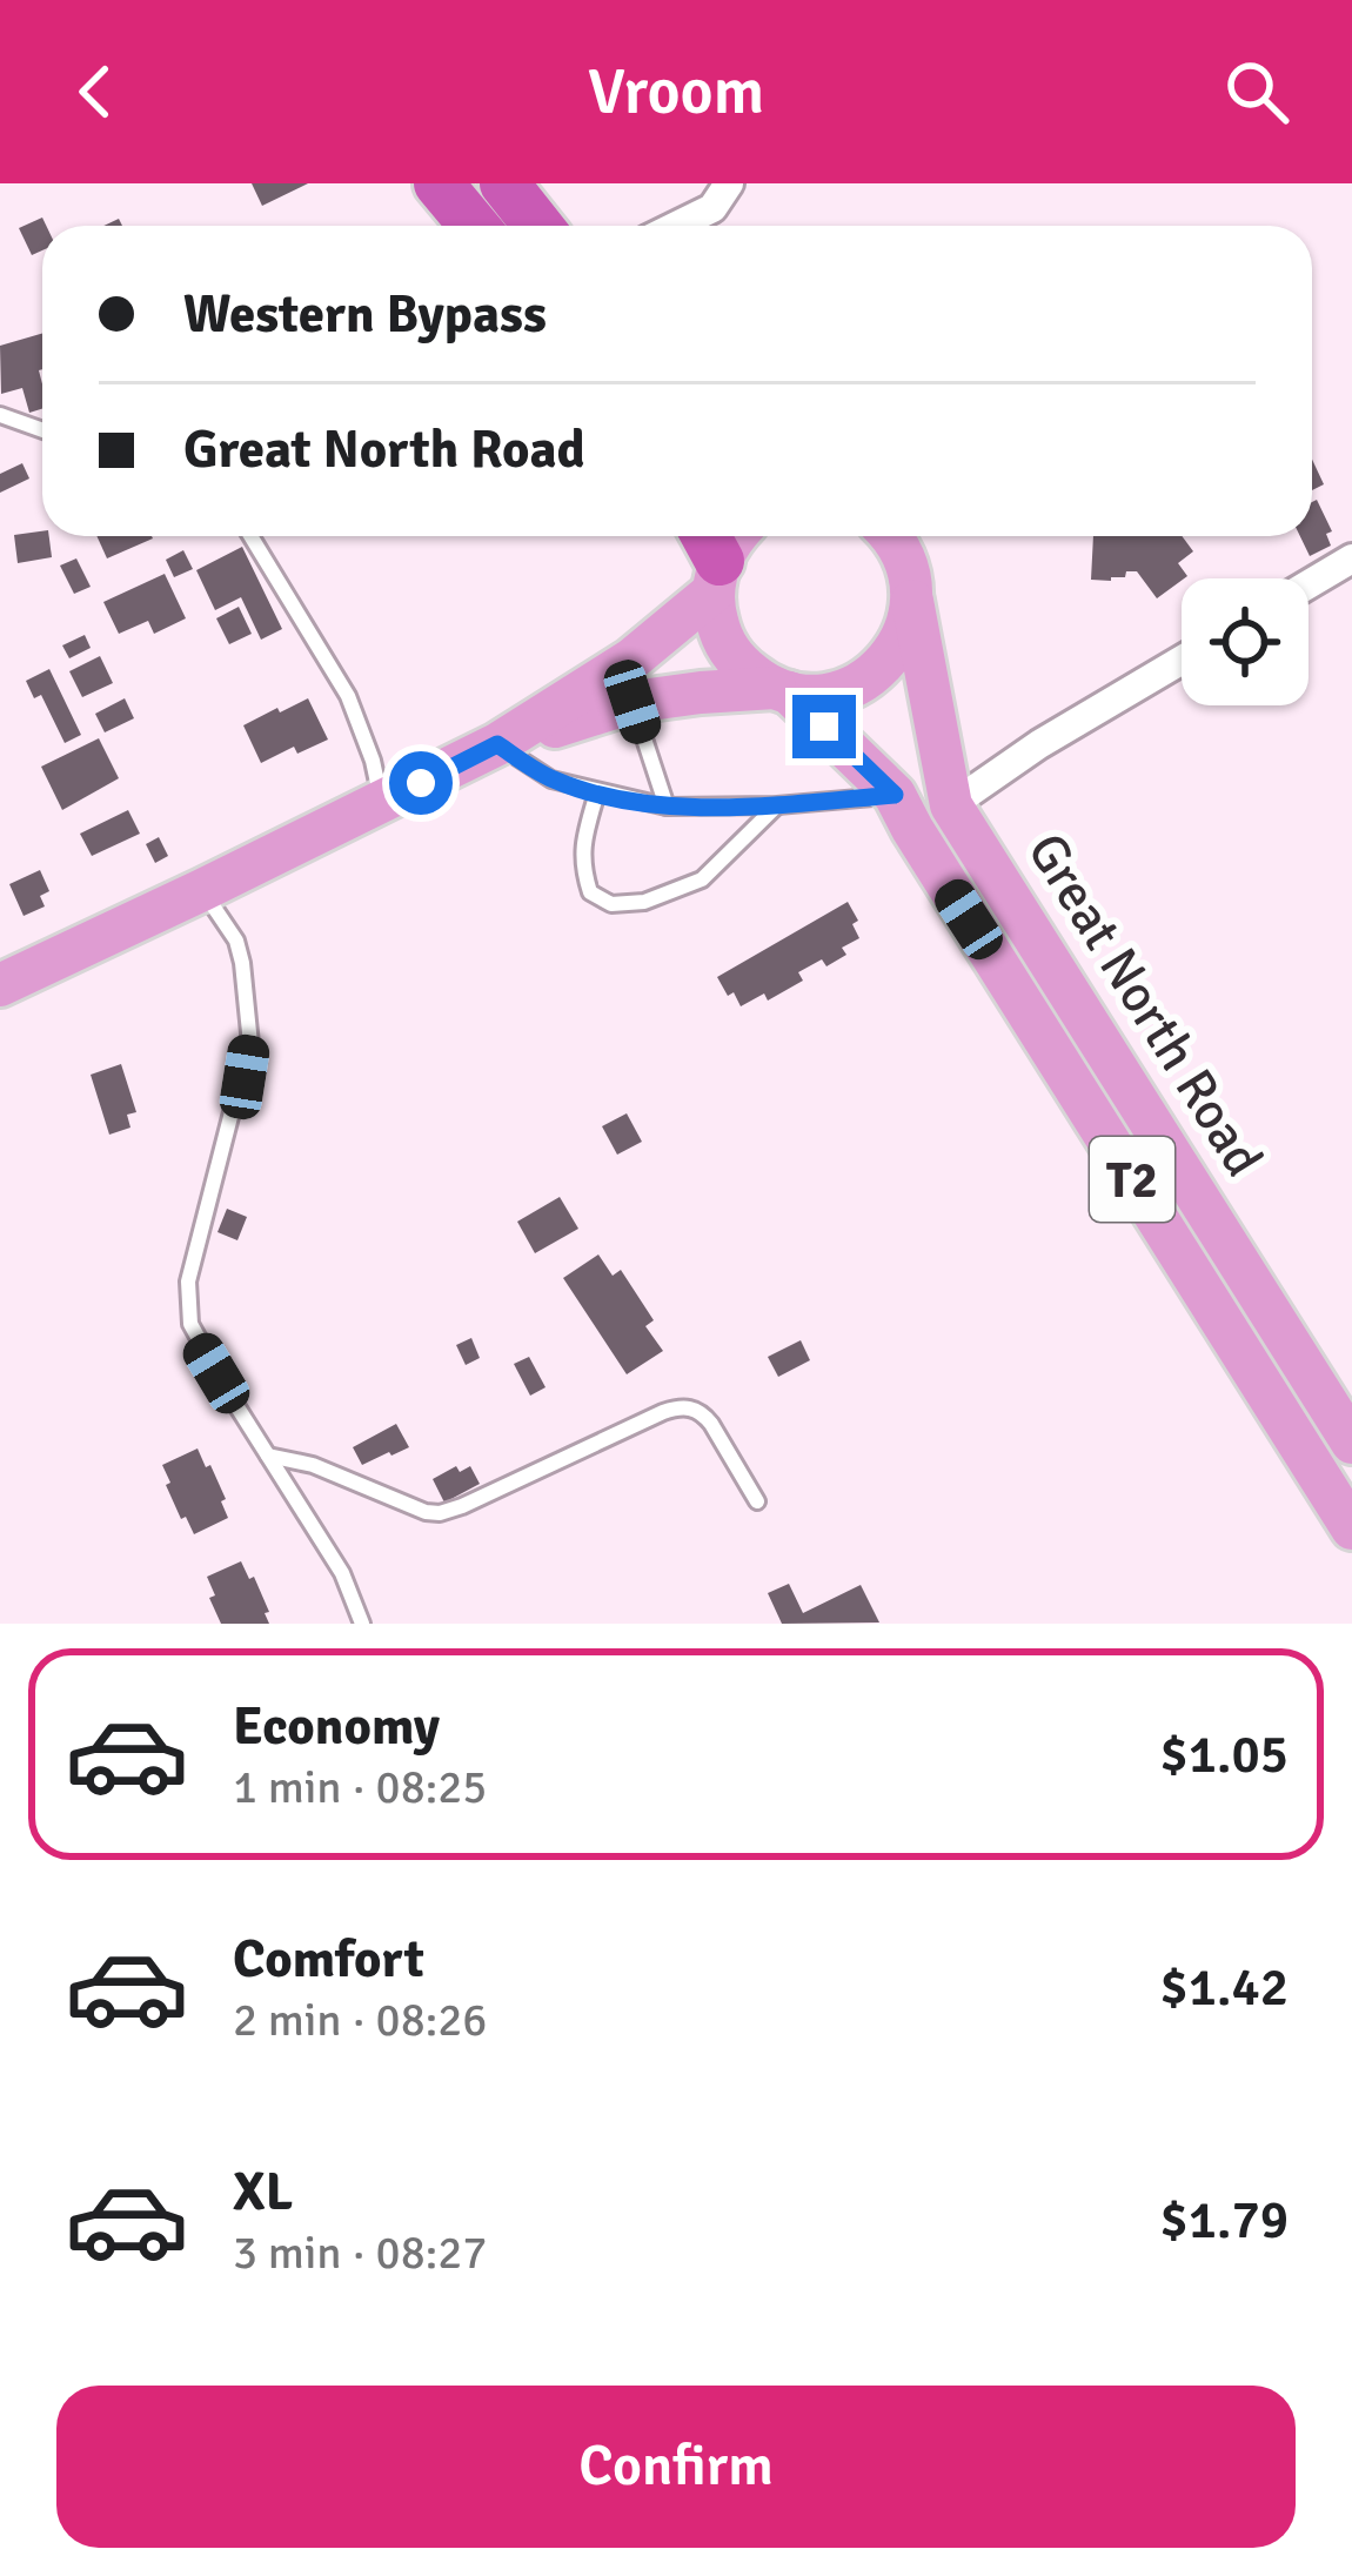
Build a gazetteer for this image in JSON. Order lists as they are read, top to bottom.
{
  "streets": {
    "main road": ["Great North Road", "T2"]
  },
  "page": {
    "header": "Vroom",
    "banner": ["Western Bypass", "Great North Road"],
    "list": [
      {
        "name": "Economy",
        "note": "1 min · 08:25",
        "value": "$1.05"
      },
      {
        "name": "Comfort",
        "note": "2 min · 08:26",
        "value": "$1.42"
      },
      {
        "name": "XL",
        "note": "3 min · 08:27",
        "value": "$1.79"
      }
    ],
    "buttons": "Confirm"
  }
}
